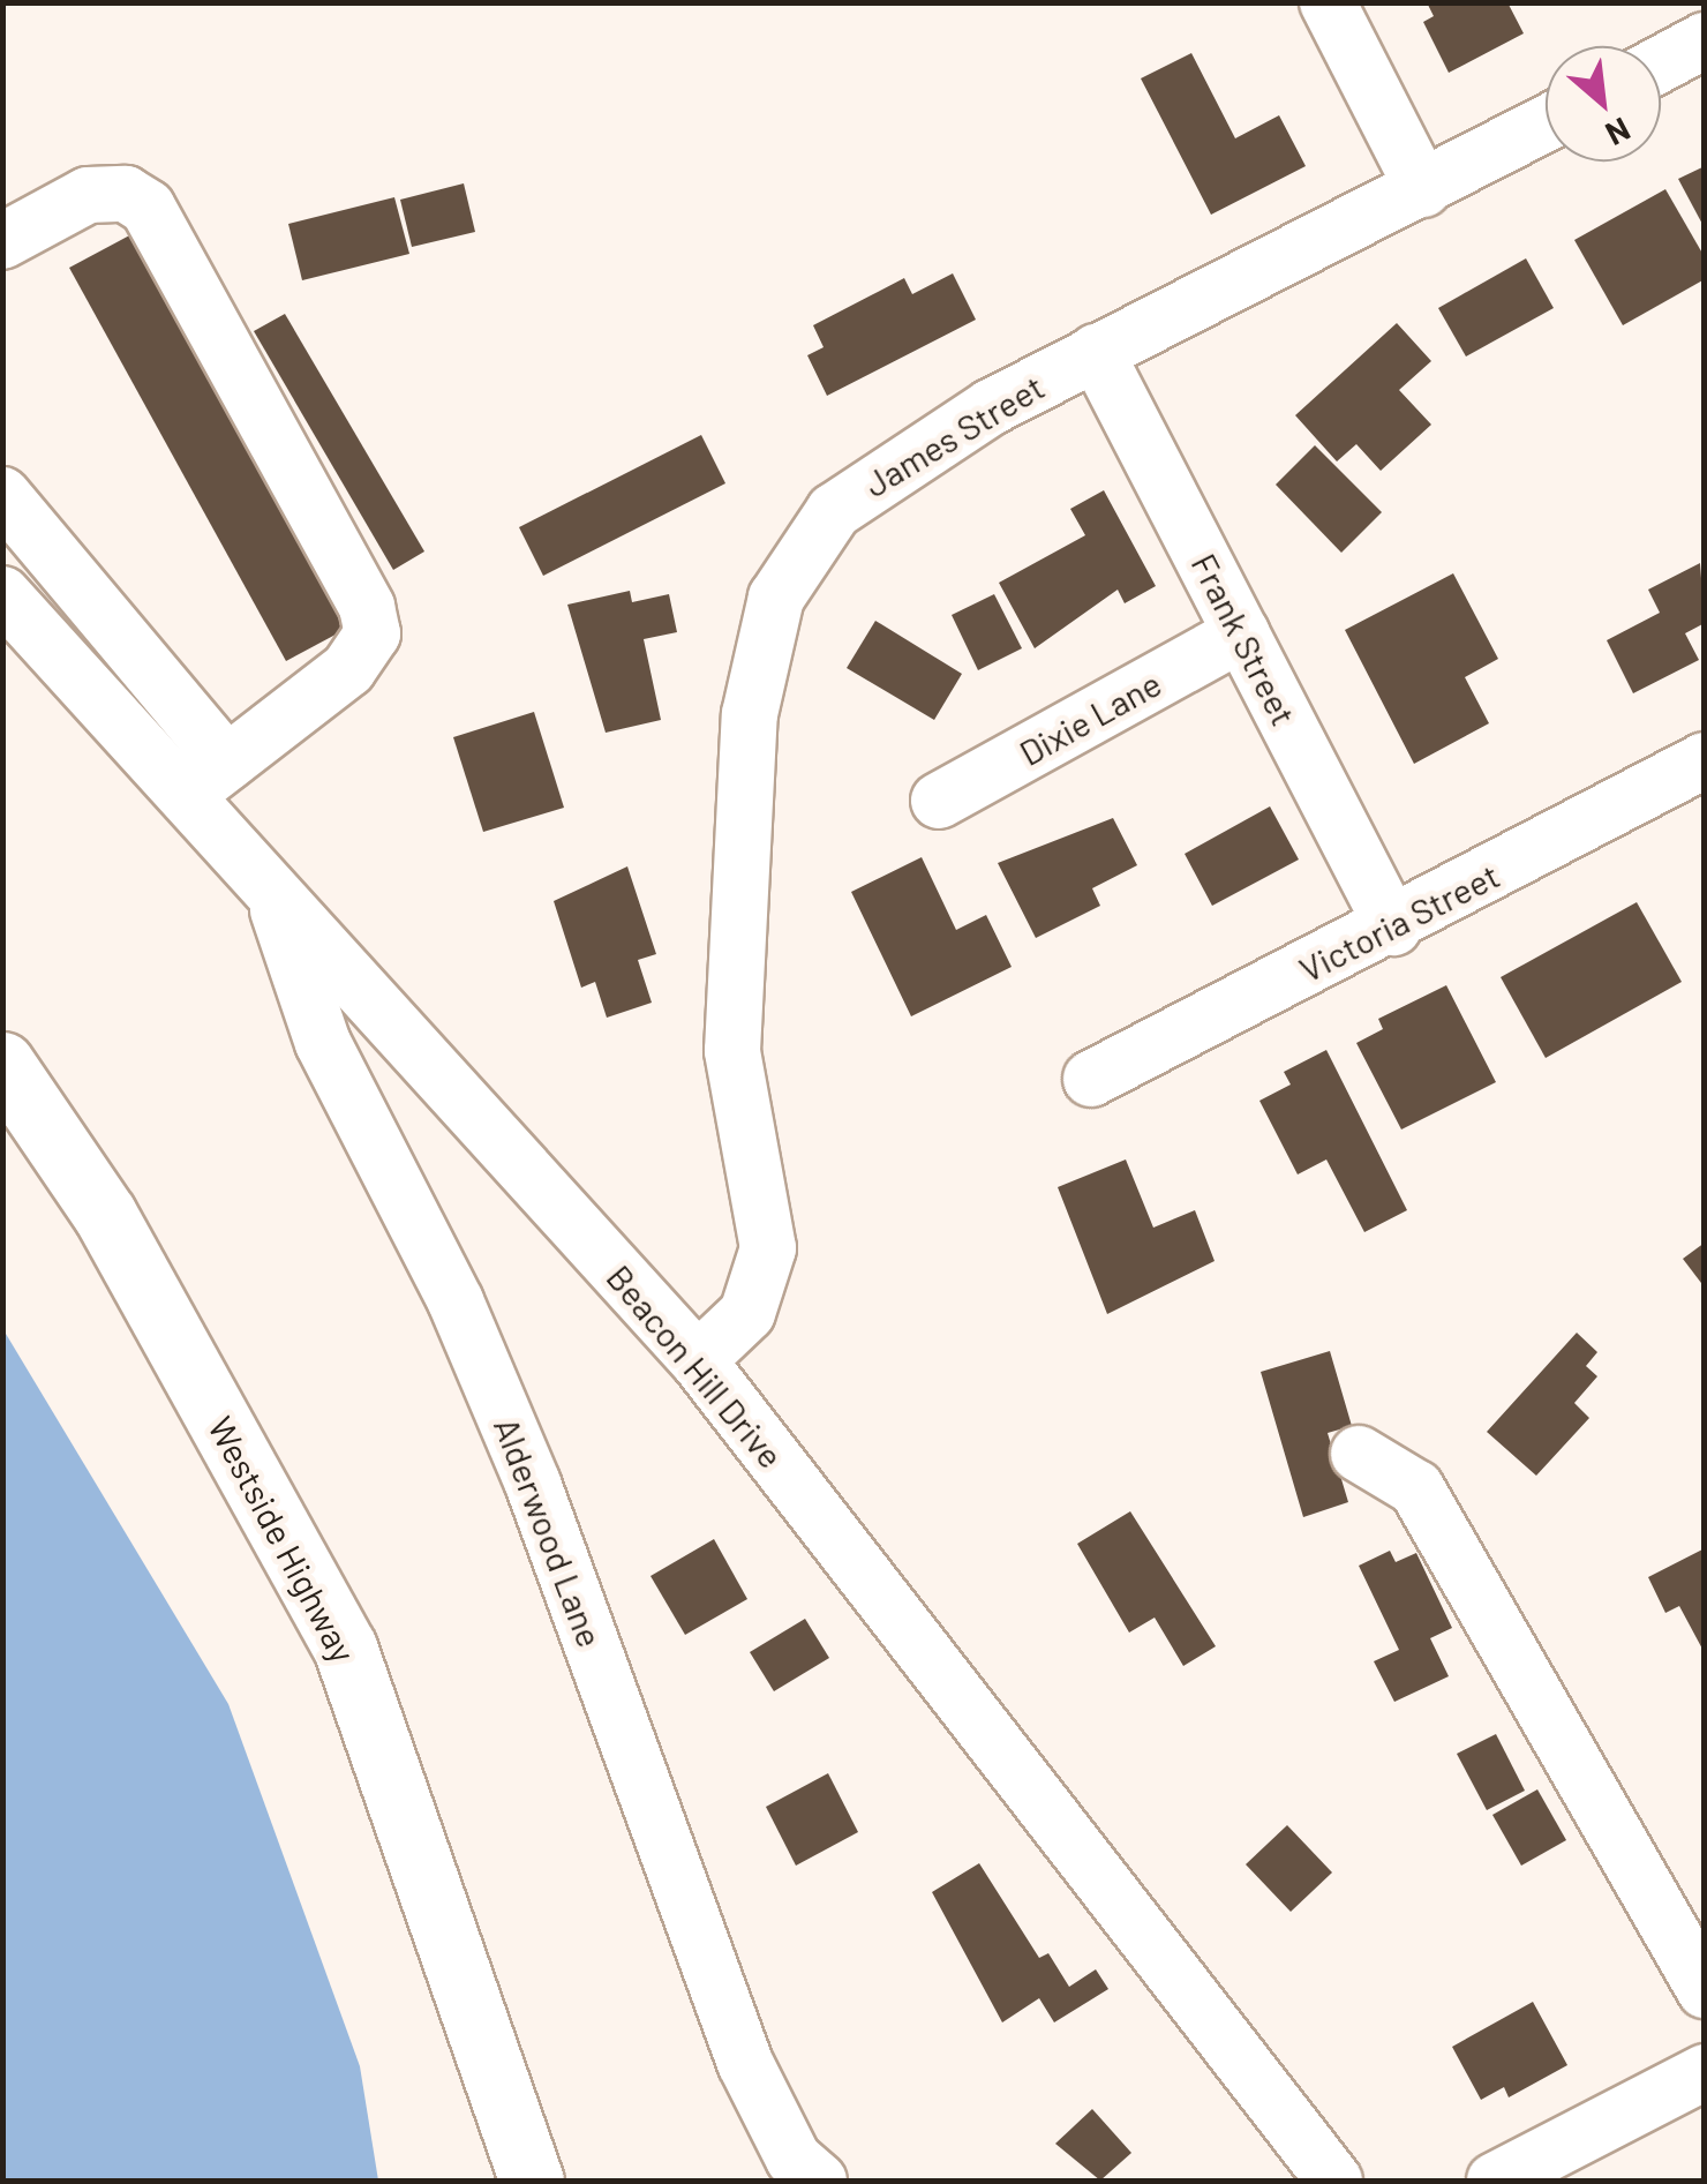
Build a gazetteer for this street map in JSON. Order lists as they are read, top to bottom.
{
  "streets": {
    "main road": ["Westside Highway"],
    "street": [
      "James Street",
      "Frank Street",
      "Dixie Lane",
      "Victoria Street",
      "Beacon Hill Drive",
      "Alderwood Lane"
    ]
  },
  "crossings": [
    ["James Street", "Frank Street"],
    ["James Street", "Beacon Hill Drive"],
    ["Frank Street", "Dixie Lane"],
    ["Frank Street", "Victoria Street"],
    ["Beacon Hill Drive", "Alderwood Lane"]
  ],
  "north": "bottom right"
}
